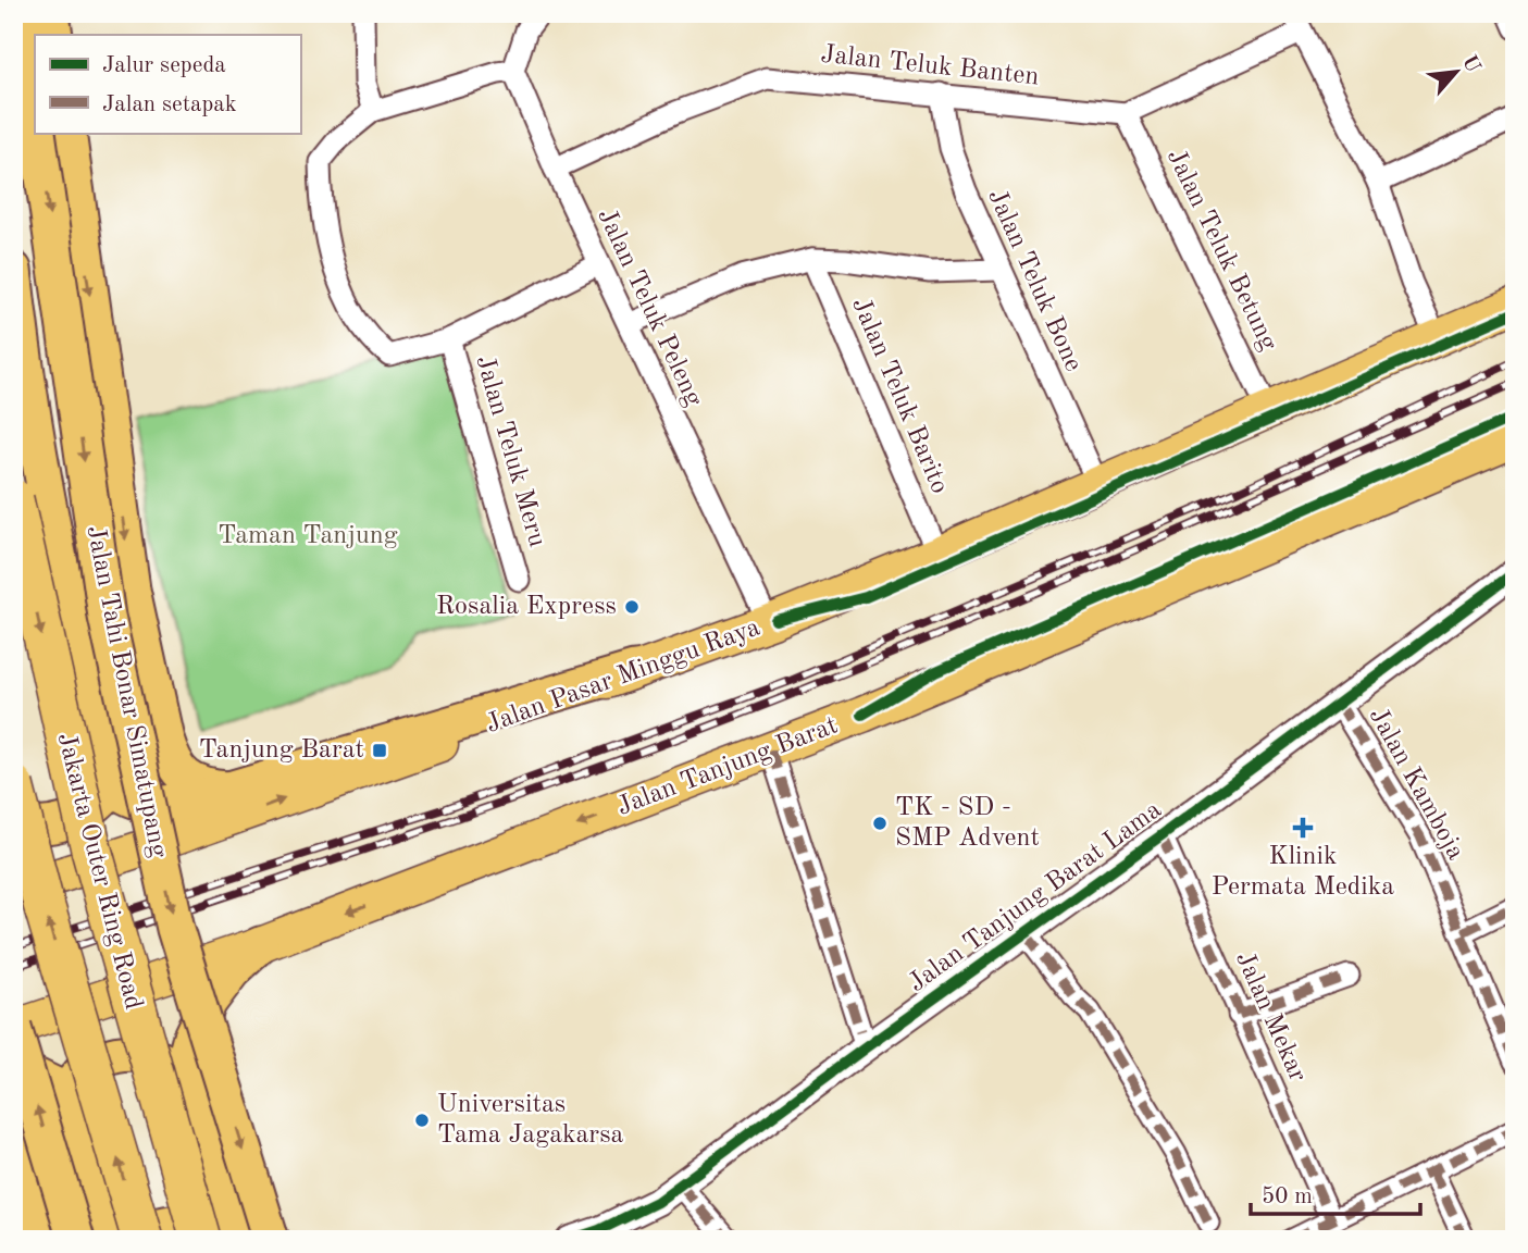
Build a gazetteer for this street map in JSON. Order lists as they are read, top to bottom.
{
  "streets": {
    "highway": ["Jalan Tahi Bonar Simatupang", "Jakarta Outer Ring Road"],
    "main road": ["Jalan Pasar Minggu Raya", "Jalan Tanjung Barat"],
    "street": [
      "Jalan Teluk Banten",
      "Jalan Teluk Betung",
      "Jalan Teluk Bone",
      "Jalan Teluk Peleng",
      "Jalan Teluk Barito",
      "Jalan Teluk Meru",
      "Jalan Kamboja",
      "Jalan Tanjung Barat Lama",
      "Jalan Mekar"
    ]
  },
  "crossings": [
    ["Jalan Teluk Banten", "Jalan Teluk Betung"],
    ["Jalan Teluk Banten", "Jalan Teluk Bone"],
    ["Jalan Teluk Banten", "Jalan Teluk Peleng"],
    ["Jalan Teluk Betung", "Jalan Pasar Minggu Raya"],
    ["Jalan Teluk Bone", "Jalan Pasar Minggu Raya"],
    ["Jalan Teluk Peleng", "Jalan Pasar Minggu Raya"],
    ["Jalan Teluk Barito", "Jalan Pasar Minggu Raya"],
    ["Jalan Kamboja", "Jalan Tanjung Barat Lama"],
    ["Jalan Tanjung Barat Lama", "Jalan Mekar"]
  ],
  "one_way": ["Jalan Pasar Minggu Raya"],
  "parks": ["Taman Tanjung"],
  "places": {
    "other": ["Rosalia Express", "TK - SD - SMP Advent", "Universitas Tama Jagakarsa"],
    "transit": ["Tanjung Barat"],
    "health": ["Klinik Permata Medika"]
  },
  "legend": ["Jalur sepeda", "Jalan setapak"],
  "scale_bar": "50 m",
  "north": "top right"
}
